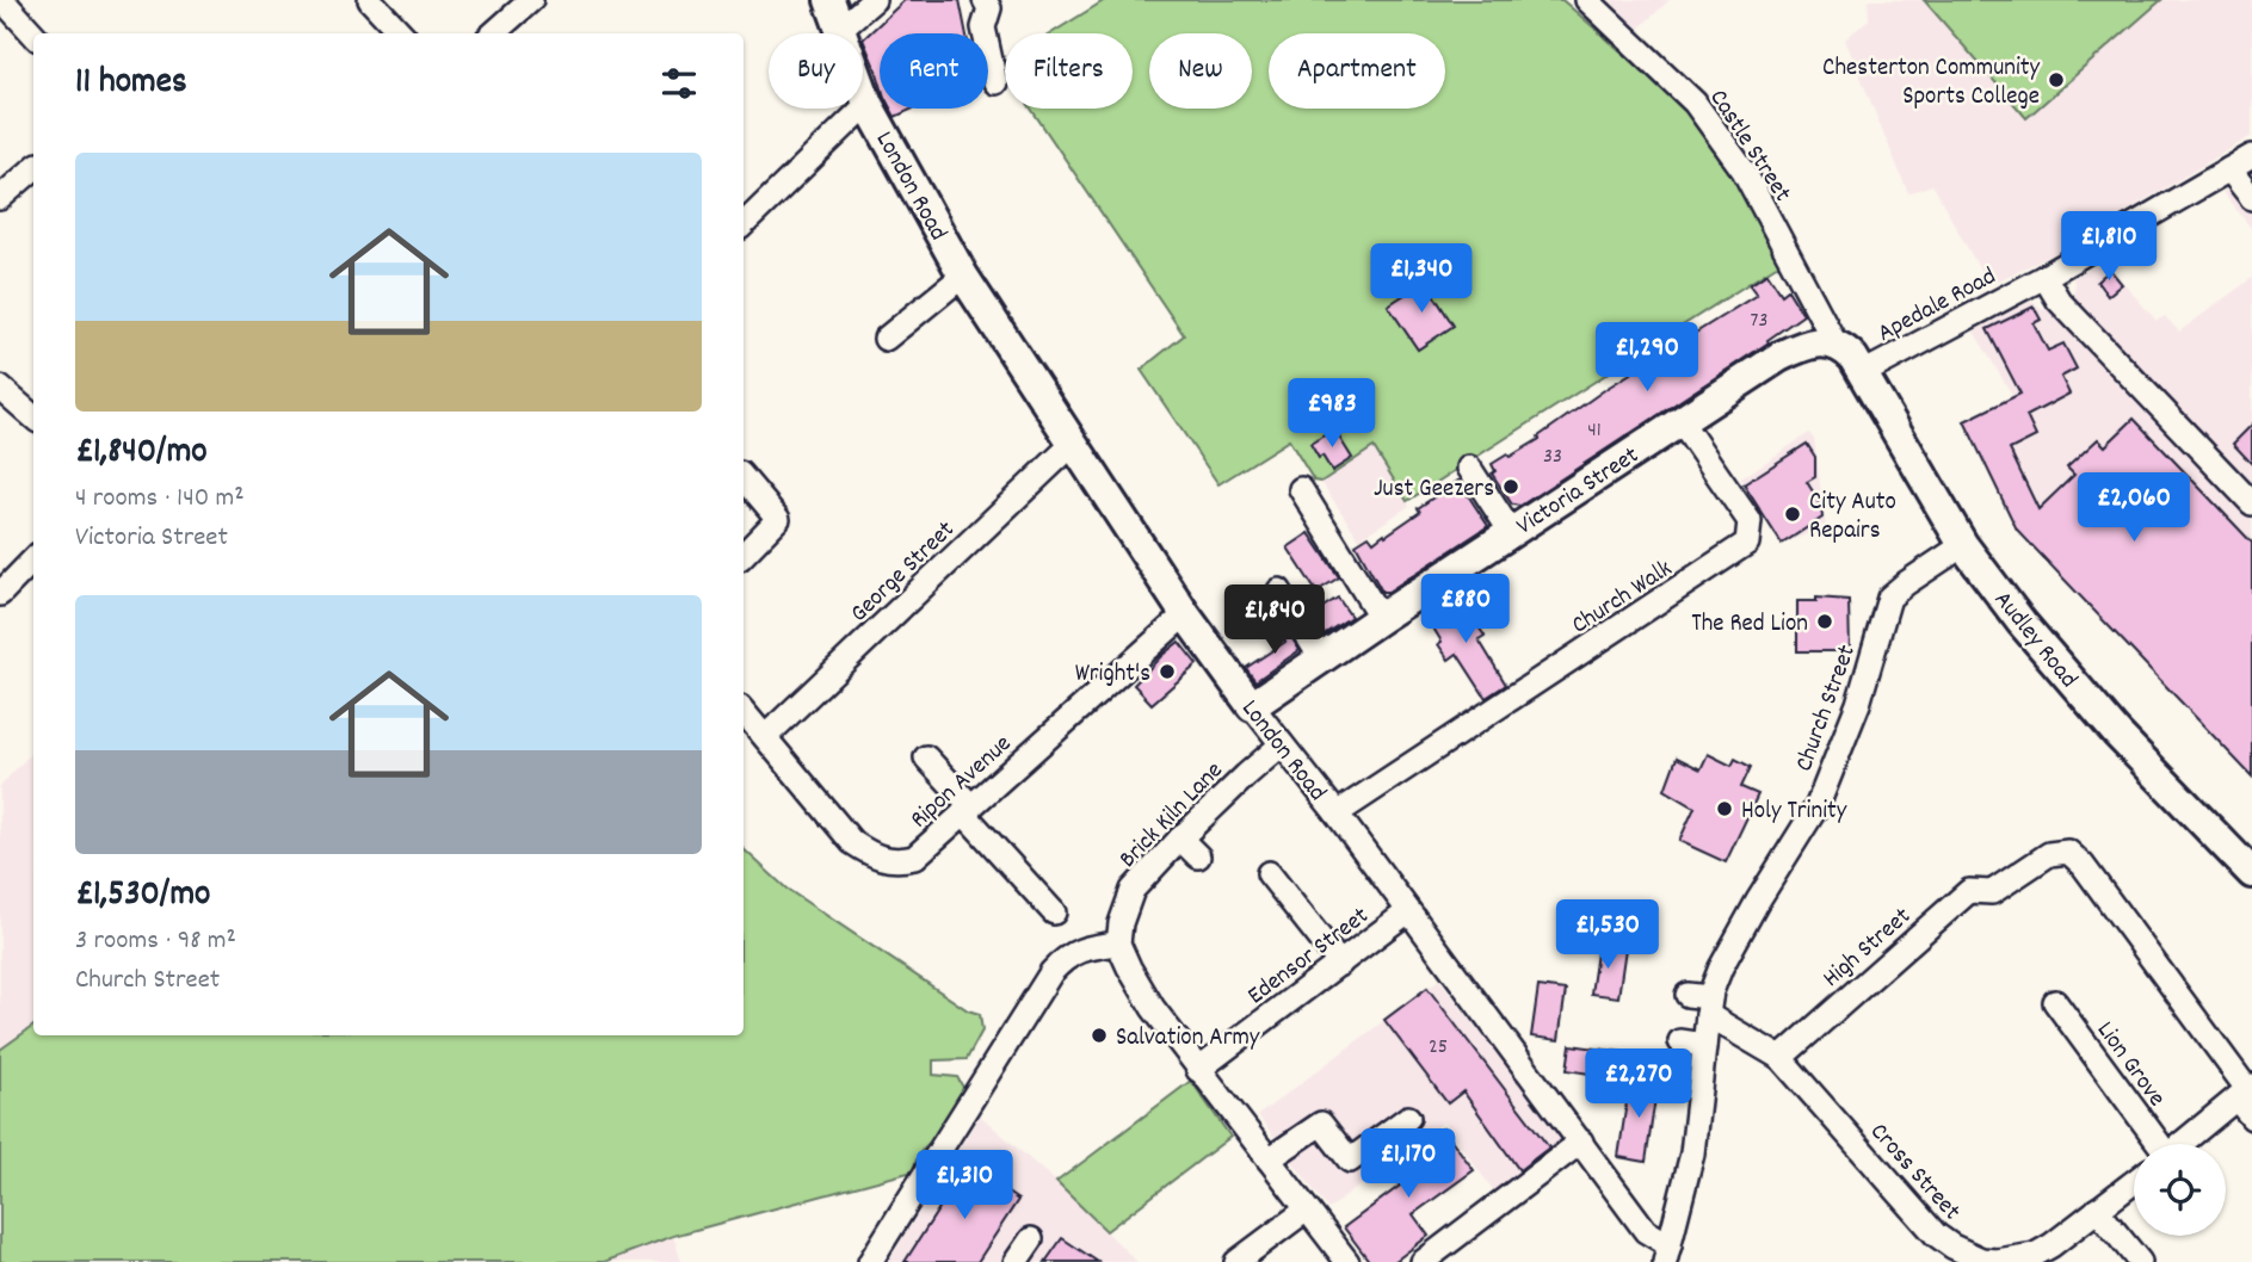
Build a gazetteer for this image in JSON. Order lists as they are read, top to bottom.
{
  "streets": {
    "main road": ["London Road", "Victoria Street", "Audley Road"],
    "street": [
      "Castle Street",
      "Apedale Road",
      "George Street",
      "Church Walk",
      "Church Street",
      "Ripon Avenue",
      "Brick Kiln Lane",
      "High Street",
      "Edensor Street",
      "Lion Grove",
      "Cross Street"
    ]
  },
  "crossings": [
    ["Castle Street", "Victoria Street"],
    ["London Road", "Victoria Street"],
    ["London Road", "George Street"],
    ["London Road", "Church Walk"],
    ["London Road", "Church Street"],
    ["London Road", "Ripon Avenue"],
    ["London Road", "Brick Kiln Lane"],
    ["London Road", "Edensor Street"],
    ["Apedale Road", "Audley Road"],
    ["Victoria Street", "Church Walk"],
    ["George Street", "Ripon Avenue"],
    ["Audley Road", "Church Street"],
    ["Church Street", "Cross Street"],
    ["High Street", "Cross Street"]
  ],
  "places": [
    "Chesterton Community Sports College",
    "Just Geezers",
    "City Auto Repairs",
    "The Red Lion",
    "Wright's",
    "Holy Trinity",
    "Salvation Army"
  ],
  "house_numbers": [
    "73",
    "41",
    "33",
    "25"
  ],
  "page": {
    "chip": [
      "Buy",
      "Rent",
      "Filters",
      "New",
      "Apartment"
    ],
    "heading": "11 homes",
    "list": [
      {
        "name": "£1,840/mo",
        "note": "4 rooms · 140 m² · Victoria Street"
      },
      {
        "name": "£1,530/mo",
        "note": "3 rooms · 98 m² · Church Street"
      }
    ],
    "price": [
      "£1,810",
      "£1,340",
      "£1,290",
      "£983",
      "£2,060",
      "£880",
      "£1,840",
      "£1,530",
      "£2,270",
      "£1,170",
      "£1,310"
    ]
  }
}
